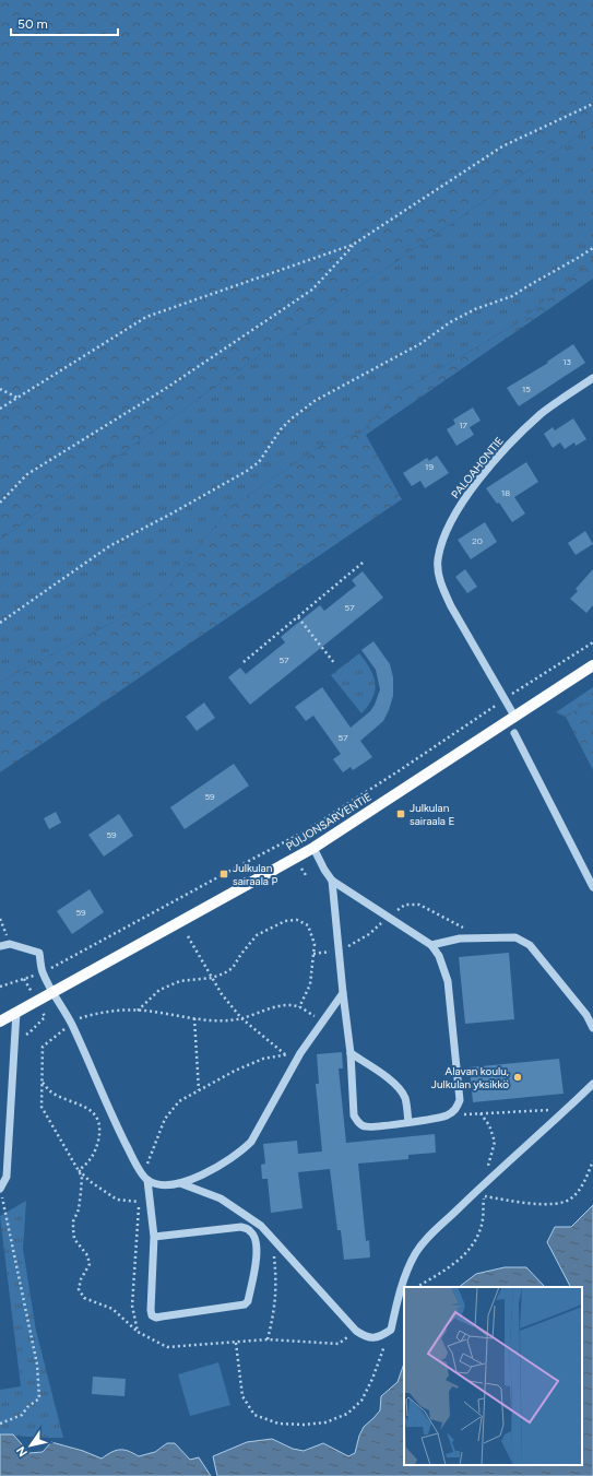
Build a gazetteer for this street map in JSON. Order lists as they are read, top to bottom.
{
  "streets": {
    "main road": ["PUIJONSARVENTIE"],
    "street": ["PALOAHONTIE"]
  },
  "crossings": [
    ["PALOAHONTIE", "PUIJONSARVENTIE"]
  ],
  "places": {
    "transit": ["Julkulan sairaala E", "Julkulan sairaala P"],
    "other": ["Alavan koulu, Julkulan yksikkö"]
  },
  "house_numbers": [
    "13",
    "15",
    "17",
    "19",
    "18",
    "20",
    "57",
    "57",
    "57",
    "59",
    "59",
    "59"
  ],
  "scale_bar": "50 m",
  "north": "bottom left"
}
